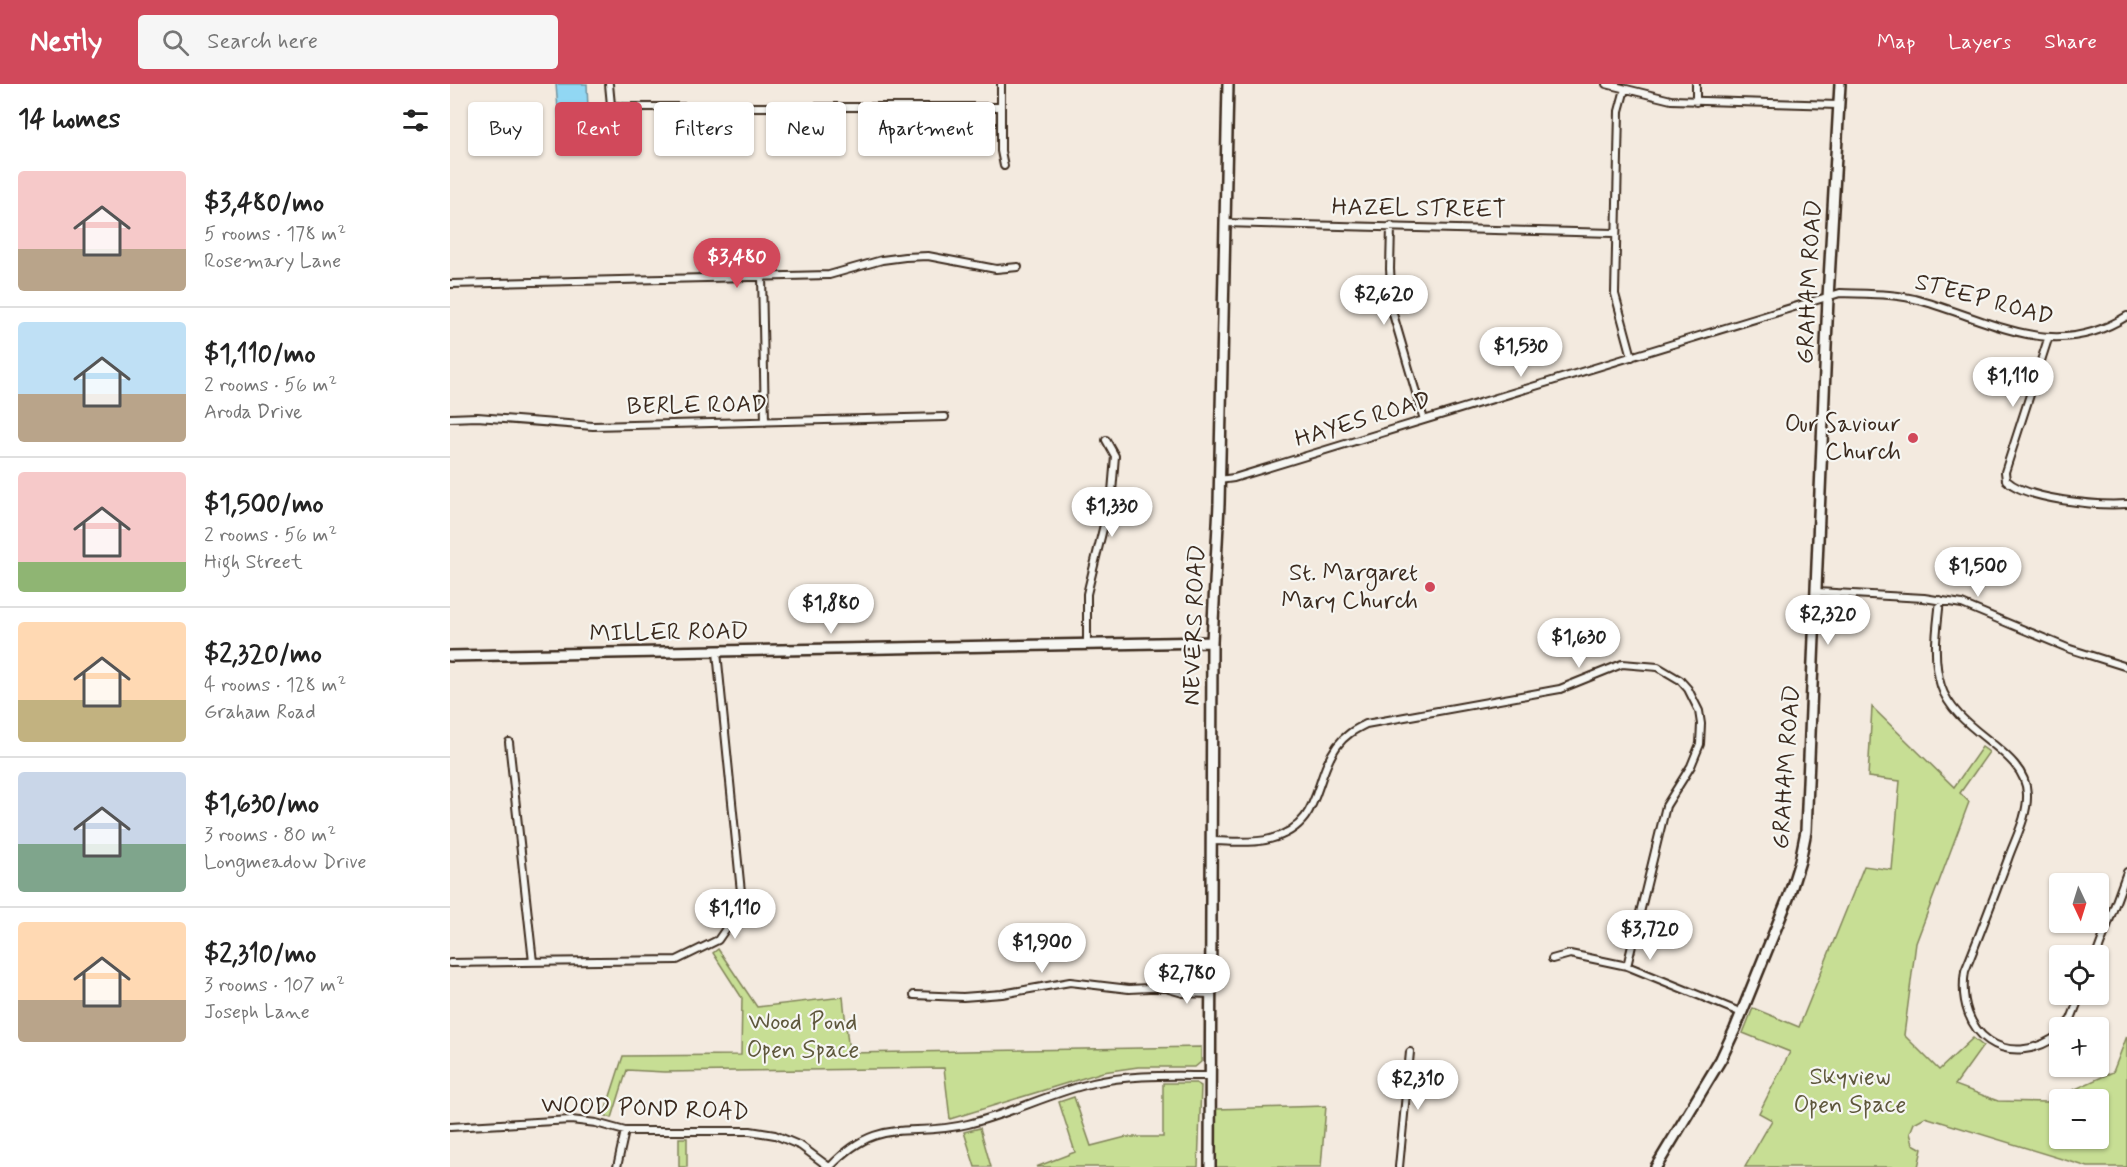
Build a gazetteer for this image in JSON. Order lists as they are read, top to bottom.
{
  "streets": {
    "street": [
      "HAZEL STREET",
      "GRAHAM ROAD",
      "STEEP ROAD",
      "BERLE ROAD",
      "HAYES ROAD",
      "NEVERS ROAD",
      "MILLER ROAD",
      "WOOD POND ROAD"
    ]
  },
  "crossings": [
    ["HAZEL STREET", "NEVERS ROAD"],
    ["GRAHAM ROAD", "STEEP ROAD"],
    ["GRAHAM ROAD", "HAYES ROAD"],
    ["STEEP ROAD", "HAYES ROAD"],
    ["HAYES ROAD", "NEVERS ROAD"],
    ["NEVERS ROAD", "MILLER ROAD"],
    ["NEVERS ROAD", "WOOD POND ROAD"]
  ],
  "parks": ["Wood Pond Open Space", "Skyview Open Space"],
  "places": ["Our Saviour Church", "St. Margaret Mary Church"],
  "north": "bottom",
  "page": {
    "header": "Nestly",
    "search": "Search here",
    "nav": ["Map", "Layers", "Share"],
    "heading": "14 homes",
    "chip": [
      "Buy",
      "Rent",
      "Filters",
      "New",
      "Apartment"
    ],
    "list": [
      {
        "name": "$3,480/mo",
        "note": "5 rooms · 178 m² · Rosemary Lane"
      },
      {
        "name": "$1,110/mo",
        "note": "2 rooms · 56 m² · Aroda Drive"
      },
      {
        "name": "$1,500/mo",
        "note": "2 rooms · 56 m² · High Street"
      },
      {
        "name": "$2,320/mo",
        "note": "4 rooms · 128 m² · Graham Road"
      },
      {
        "name": "$1,630/mo",
        "note": "3 rooms · 80 m² · Longmeadow Drive"
      },
      {
        "name": "$2,310/mo",
        "note": "3 rooms · 107 m² · Joseph Lane"
      }
    ],
    "price": [
      "$3,480",
      "$2,620",
      "$1,530",
      "$1,110",
      "$1,330",
      "$1,500",
      "$1,880",
      "$2,320",
      "$1,630",
      "$1,110",
      "$3,720",
      "$1,900",
      "$2,780",
      "$2,310"
    ],
    "map_buttons": ["+", "−"]
  }
}
